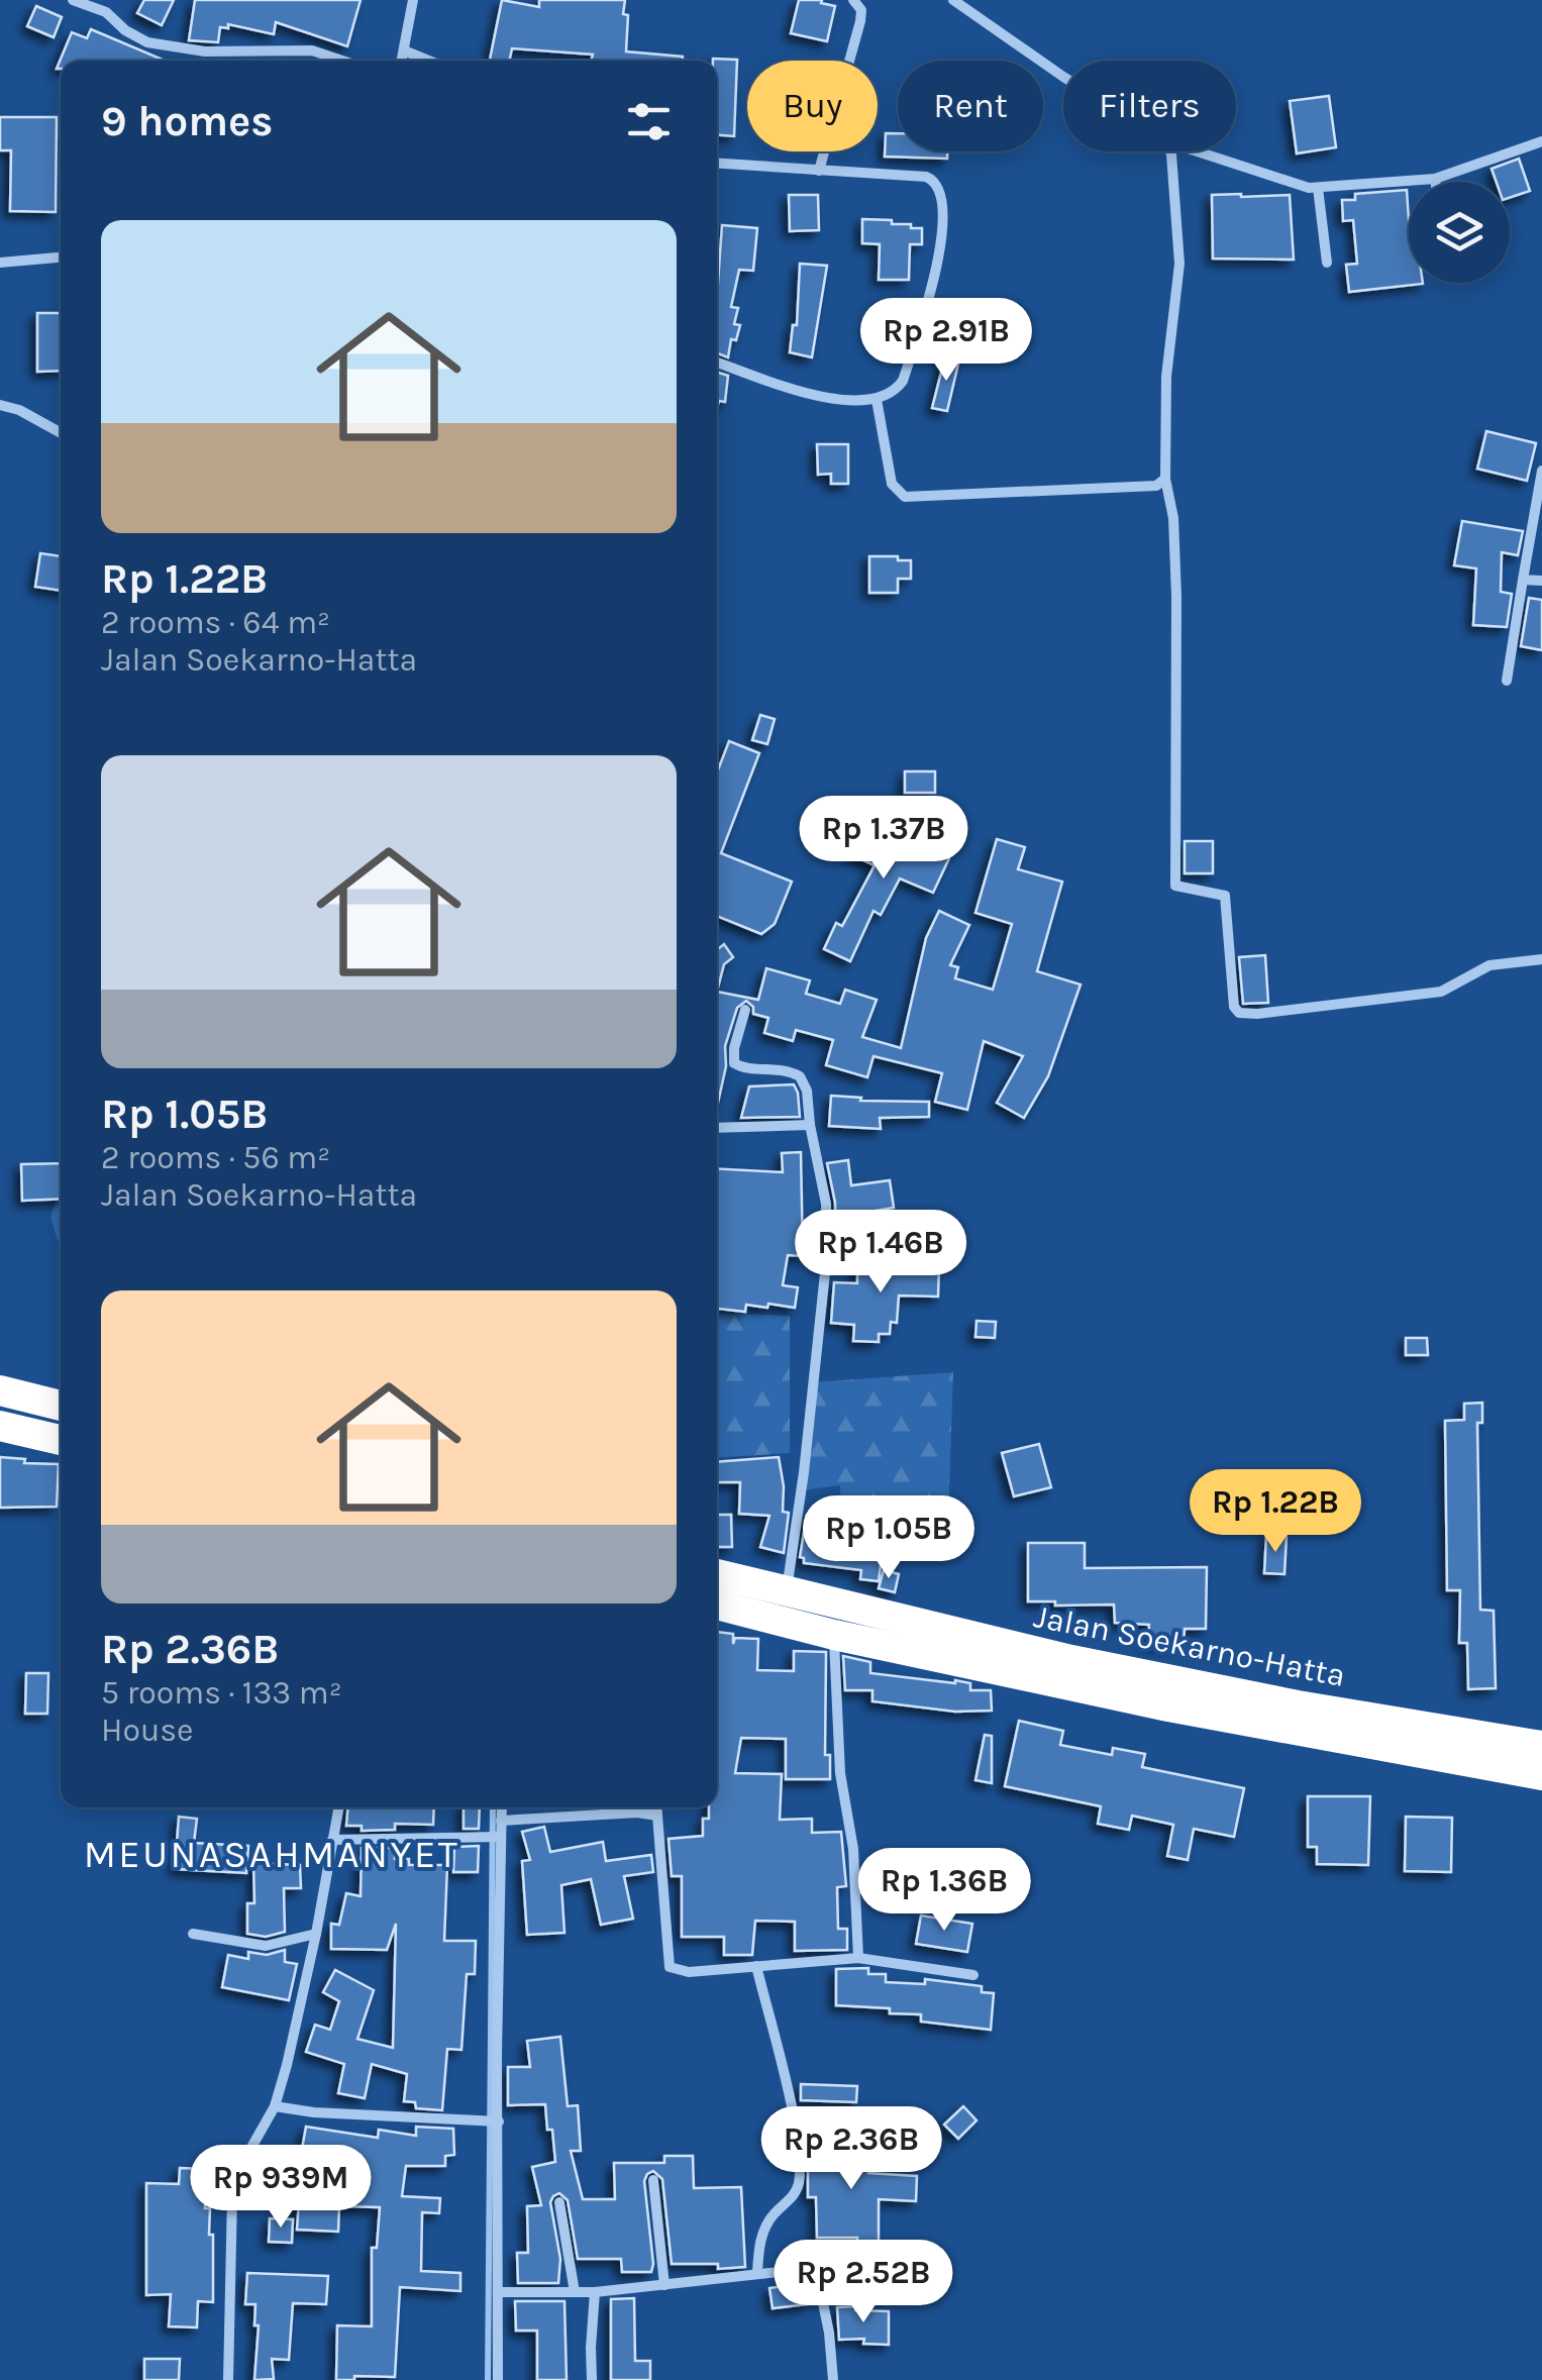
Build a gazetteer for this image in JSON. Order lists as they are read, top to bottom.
{
  "streets": {
    "highway": ["Jalan Soekarno-Hatta"]
  },
  "districts": ["MEUNASAHMANYET"],
  "page": {
    "chip": ["Buy", "Rent", "Filters"],
    "heading": "9 homes",
    "list": [
      {
        "name": "Rp 1.22B",
        "note": "2 rooms · 64 m² · Jalan Soekarno-Hatta"
      },
      {
        "name": "Rp 1.05B",
        "note": "2 rooms · 56 m² · Jalan Soekarno-Hatta"
      },
      {
        "name": "Rp 2.36B",
        "note": "5 rooms · 133 m² · House"
      }
    ],
    "price": [
      "Rp 2.91B",
      "Rp 1.37B",
      "Rp 1.46B",
      "Rp 1.22B",
      "Rp 1.05B",
      "Rp 1.36B",
      "Rp 2.36B",
      "Rp 939M",
      "Rp 2.52B"
    ]
  }
}
